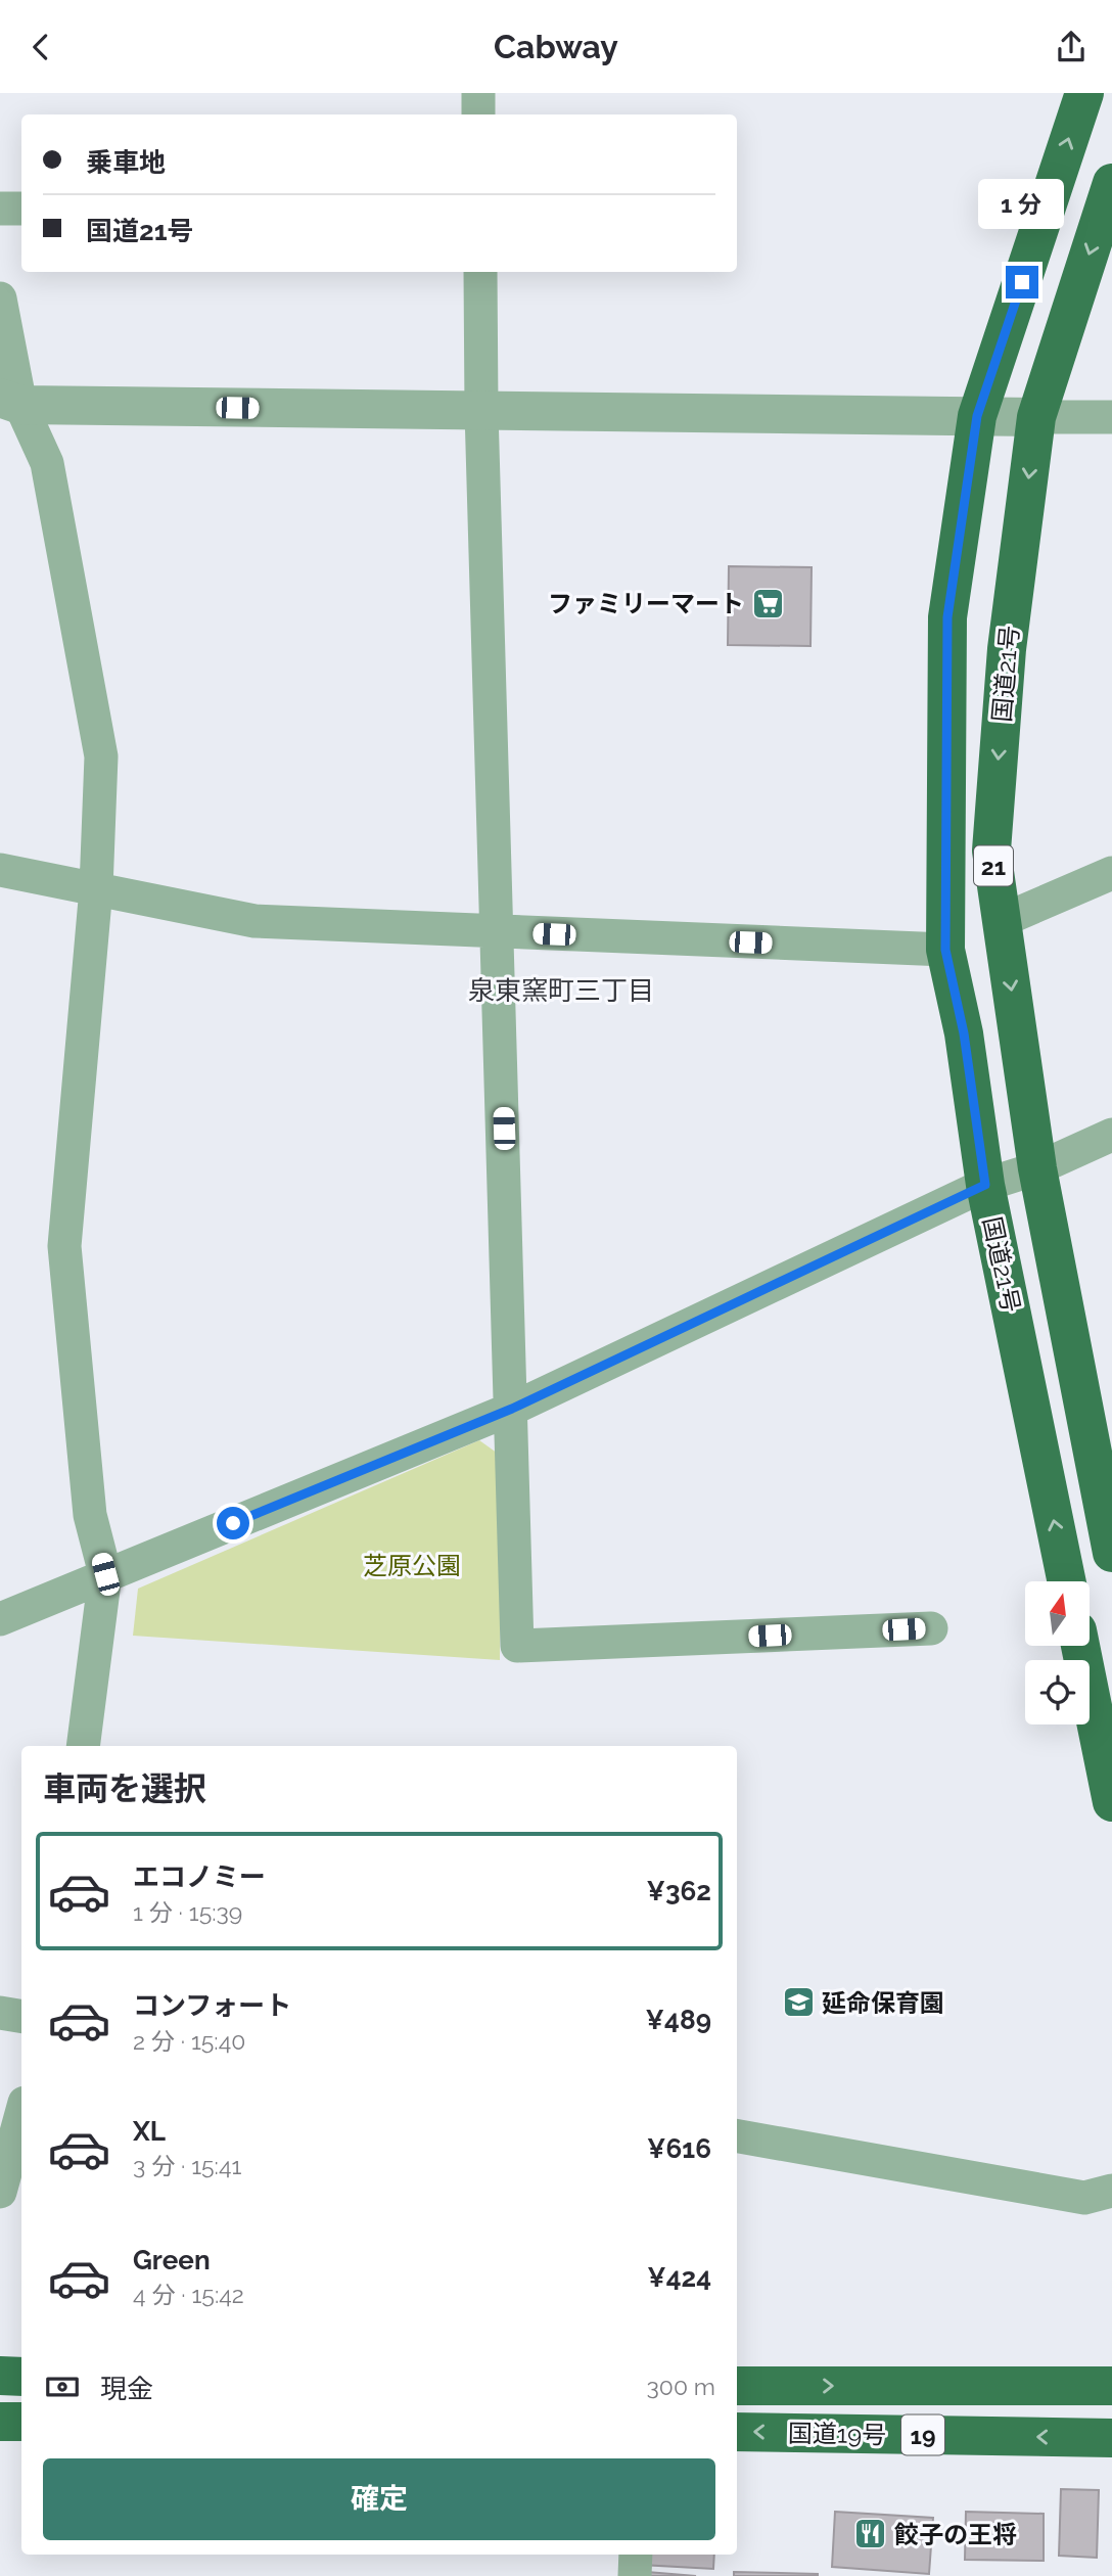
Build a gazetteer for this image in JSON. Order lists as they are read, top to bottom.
{
  "streets": {
    "highway": [
      "国道21号",
      "21",
      "国道19号",
      "19"
    ]
  },
  "districts": ["泉東窯町三丁目"],
  "parks": ["芝原公園"],
  "places": {
    "supermarket": ["ファミリーマート"],
    "school or university": ["延命保育園"],
    "restaurant": ["餃子の王将"]
  },
  "north": "top",
  "page": {
    "header": "Cabway",
    "banner": ["乗車地", "国道21号"],
    "bubble": "1 分",
    "heading": "車両を選択",
    "list": [
      {
        "name": "エコノミー",
        "note": "1 分 · 15:39",
        "value": "¥362"
      },
      {
        "name": "コンフォート",
        "note": "2 分 · 15:40",
        "value": "¥489"
      },
      {
        "name": "XL",
        "note": "3 分 · 15:41",
        "value": "¥616"
      },
      {
        "name": "Green",
        "note": "4 分 · 15:42",
        "value": "¥424"
      }
    ],
    "pay": ["現金", "300 m"],
    "buttons": "確定"
  }
}
